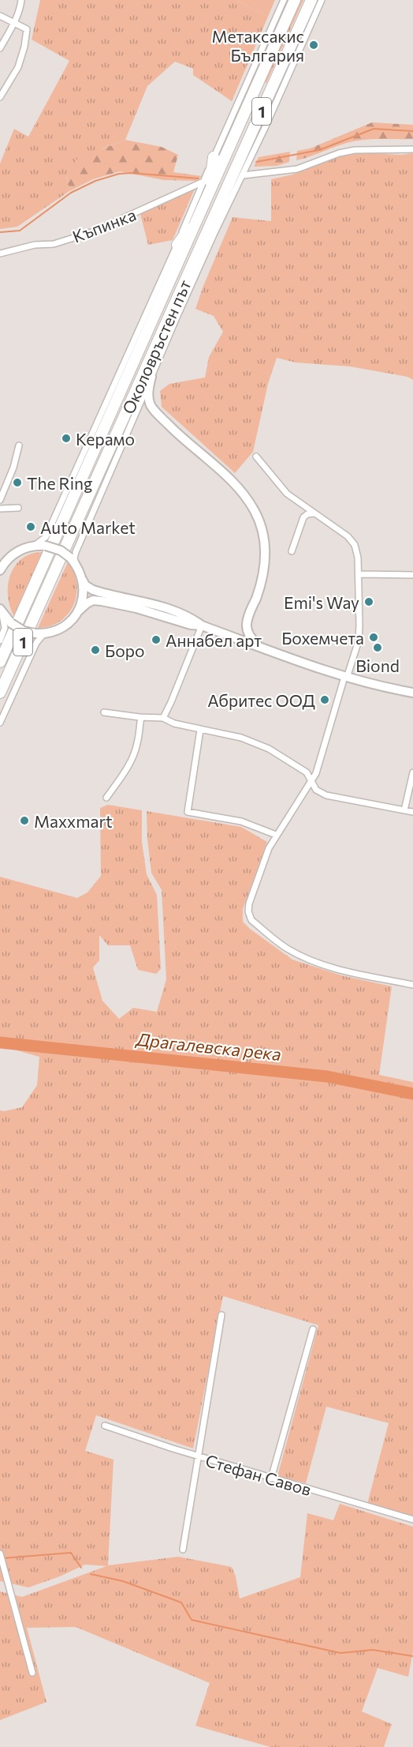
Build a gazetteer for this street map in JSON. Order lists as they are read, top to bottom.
{
  "streets": {
    "highway": ["1", "Околовръстен път"],
    "street": ["Къпинка", "Стефан Савов"]
  },
  "crossings": [
    ["Къпинка", "Околовръстен път"]
  ],
  "water": ["Драгалевска река"],
  "places": [
    "Метаксакис България",
    "Керамо",
    "The Ring",
    "Auto Market",
    "Emi's Way",
    "Бохемчета",
    "Аннабел арт",
    "Biond",
    "Боро",
    "Абритес ООД",
    "Maxxmart"
  ]
}
